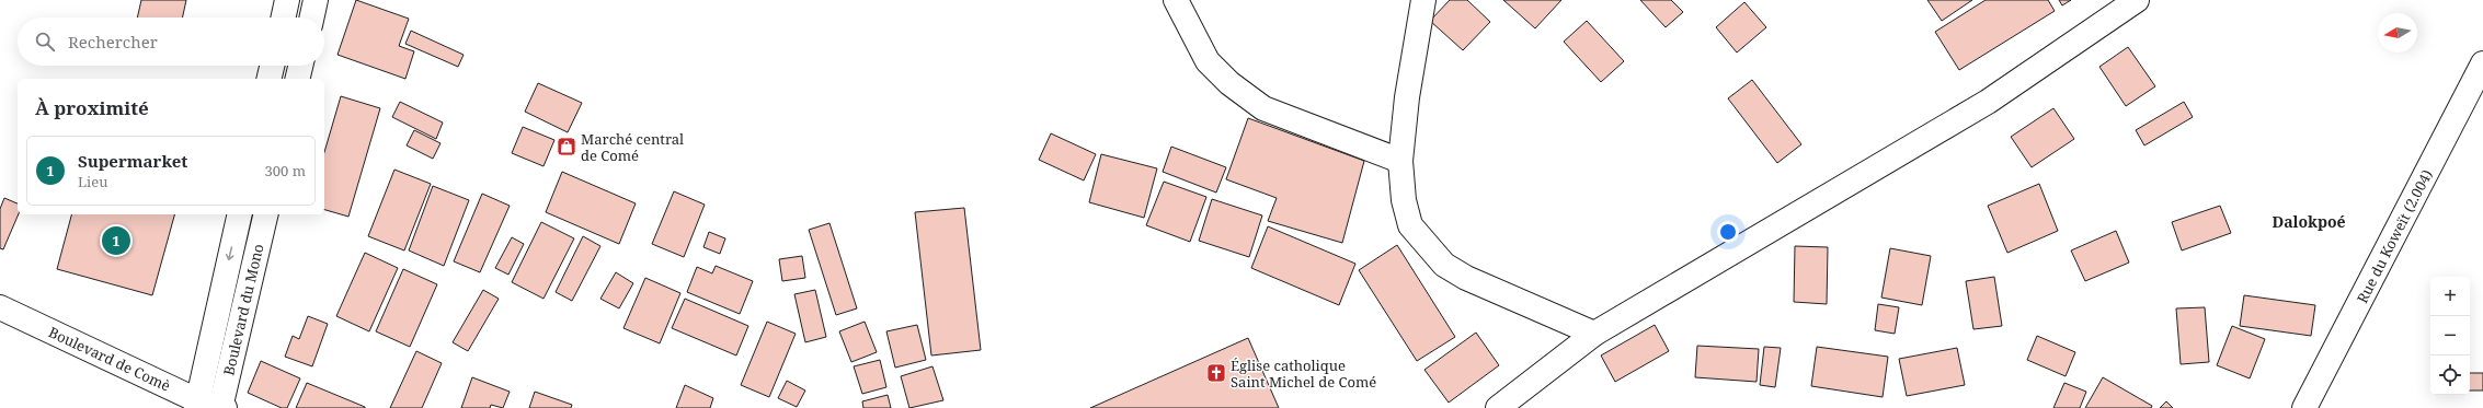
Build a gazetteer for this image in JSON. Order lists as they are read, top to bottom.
{
  "streets": {
    "street": ["Rue du Koweït (2.004)", "Boulevard du Mono", "Boulevard de Comè"]
  },
  "crossings": [
    ["Boulevard du Mono", "Boulevard de Comè"]
  ],
  "districts": ["Dalokpoé"],
  "places": {
    "shop": ["Marché central de Comé"],
    "church": ["Église catholique Saint Michel de Comé"]
  },
  "north": "left",
  "page": {
    "search": "Rechercher",
    "heading": "À proximité",
    "list": [
      {
        "mark": "1",
        "name": "Supermarket",
        "note": "Lieu",
        "value": "300 m"
      }
    ],
    "pins": "1",
    "map_buttons": ["+", "−"]
  }
}
